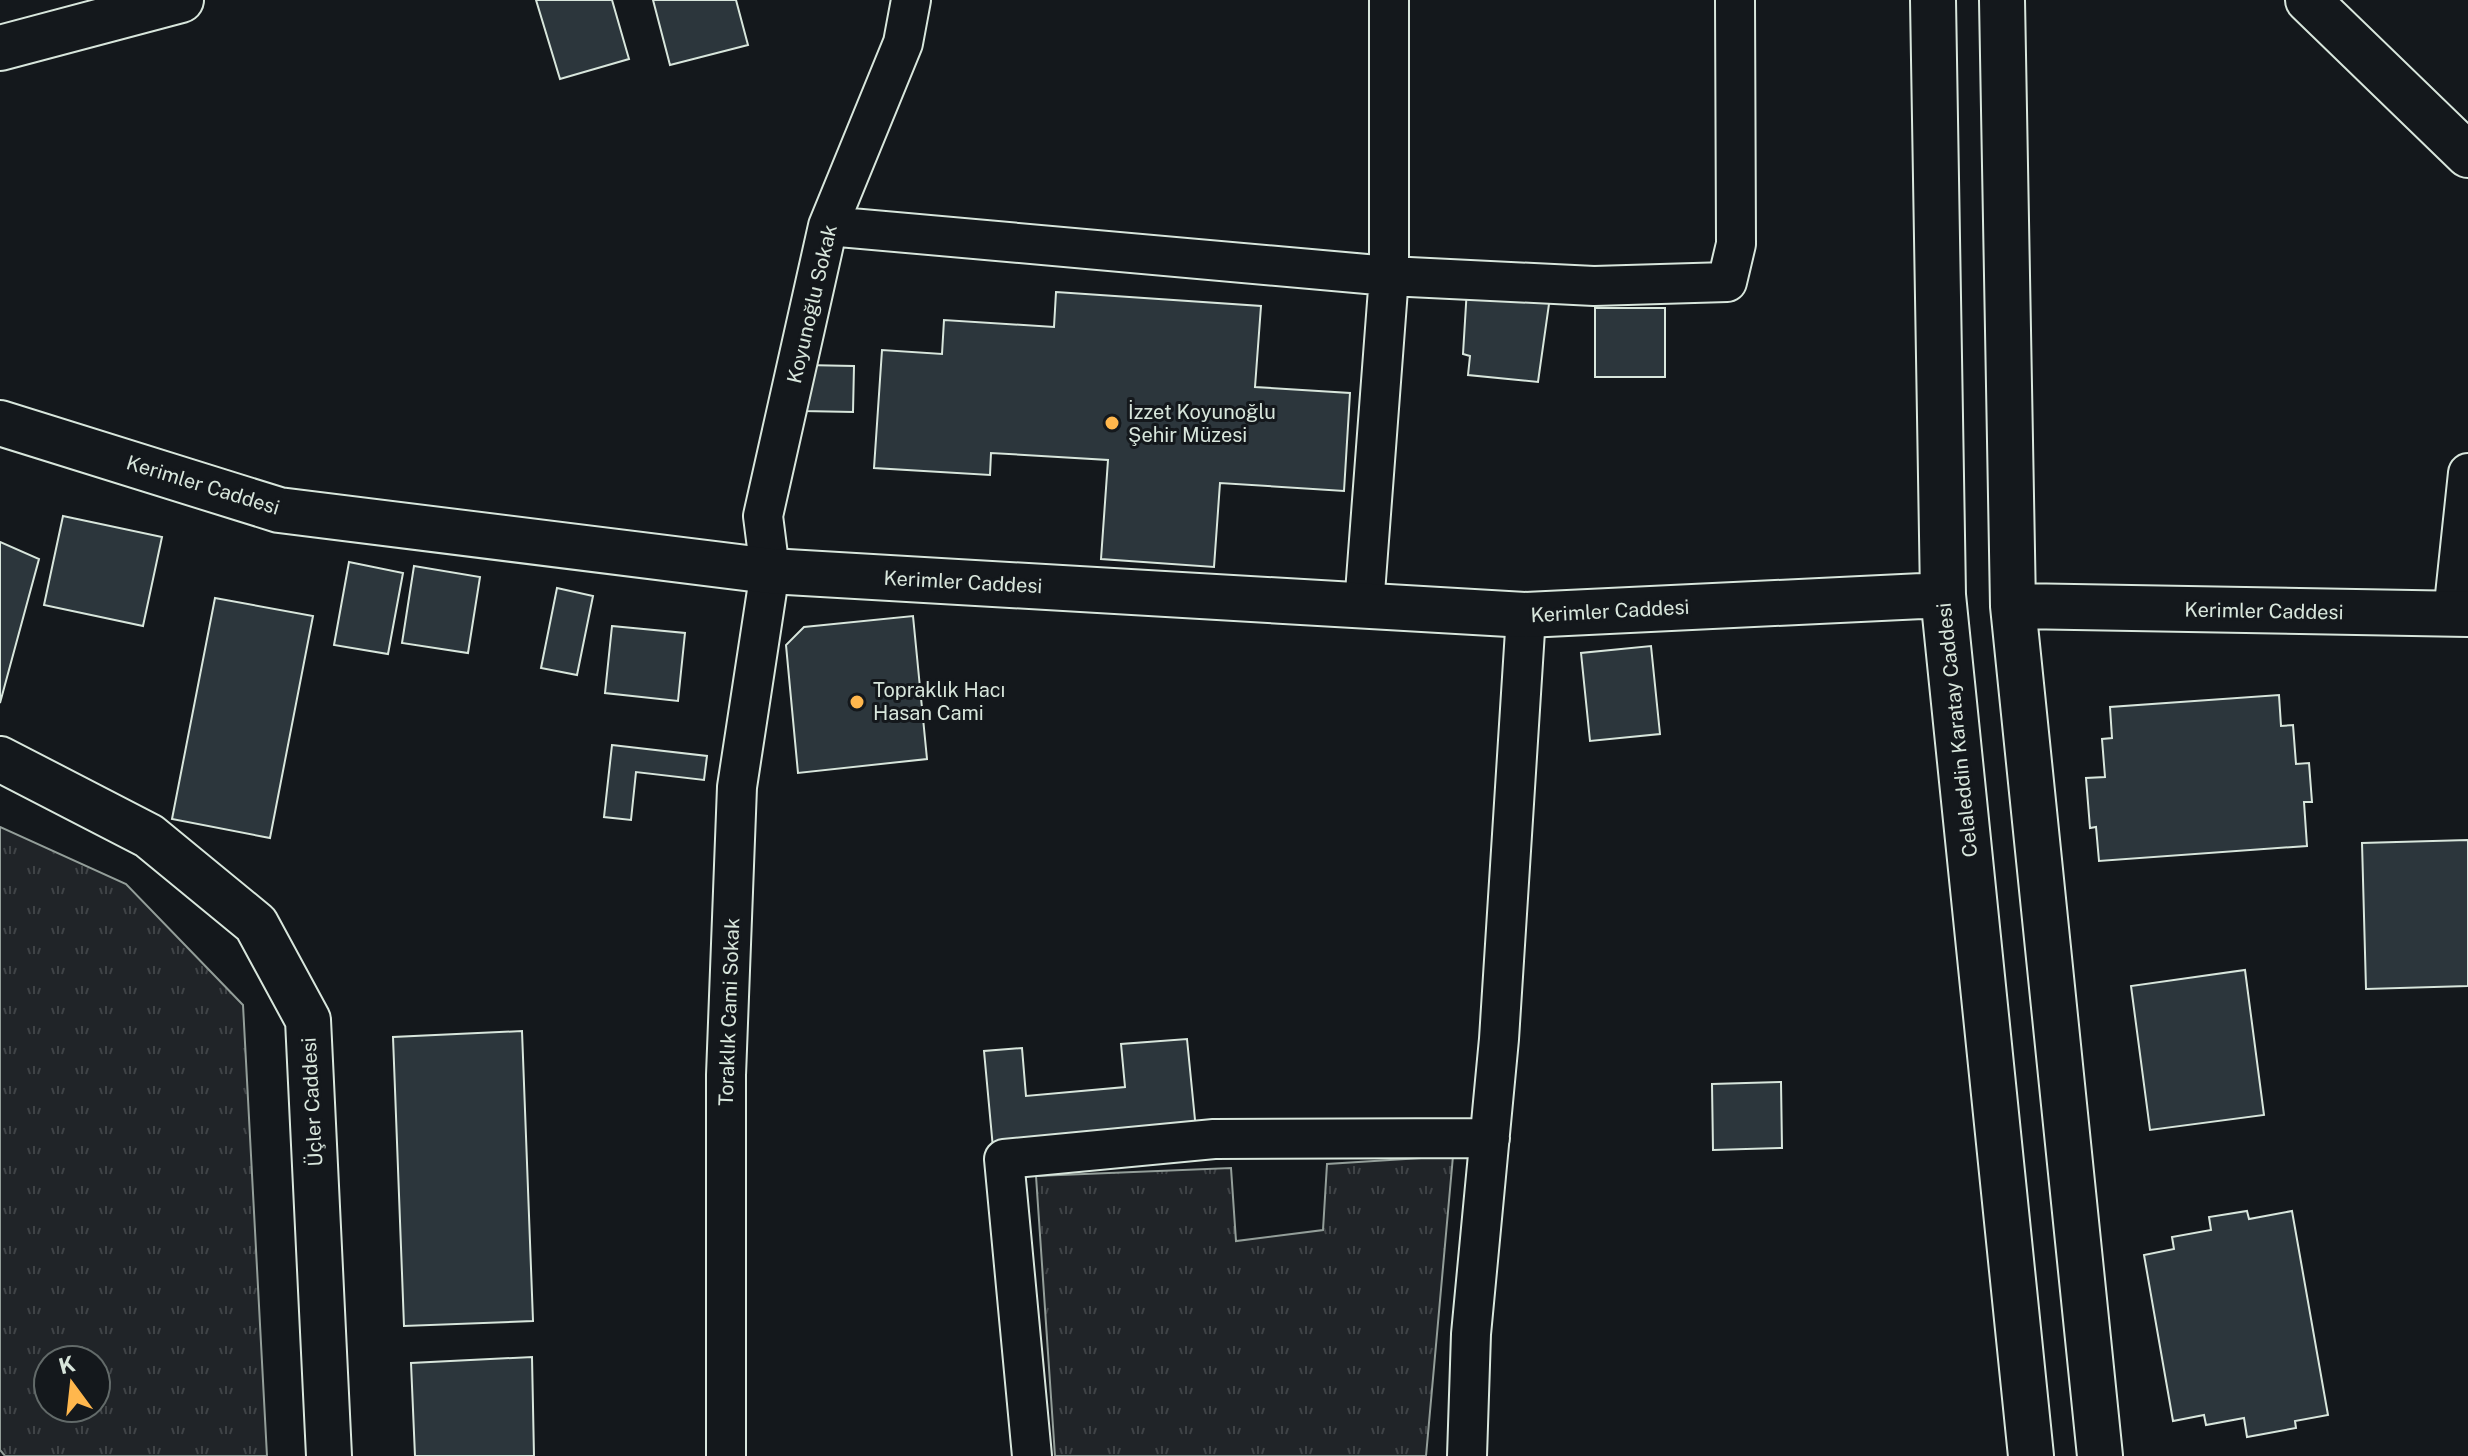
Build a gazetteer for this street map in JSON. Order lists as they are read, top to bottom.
{
  "streets": {
    "street": [
      "Koyunoğlu Sokak",
      "Kerimler Caddesi",
      "Celaleddin Karatay Caddesi",
      "Toraklık Cami Sokak",
      "Üçler Caddesi"
    ]
  },
  "crossings": [
    ["Koyunoğlu Sokak", "Kerimler Caddesi"],
    ["Koyunoğlu Sokak", "Toraklık Cami Sokak"],
    ["Kerimler Caddesi", "Celaleddin Karatay Caddesi"],
    ["Kerimler Caddesi", "Toraklık Cami Sokak"]
  ],
  "places": ["İzzet Koyunoğlu Şehir Müzesi", "Topraklık Hacı Hasan Cami"],
  "north": "top"
}
